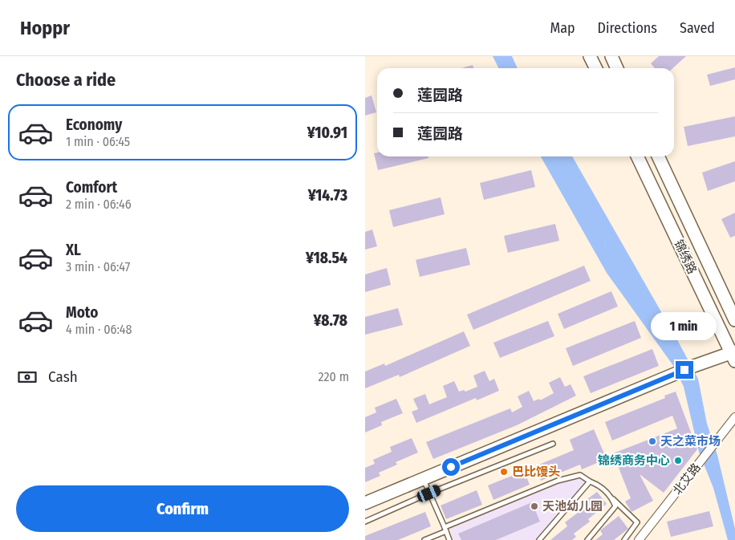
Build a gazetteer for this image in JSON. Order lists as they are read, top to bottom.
{
  "streets": {
    "main road": ["锦绣路"],
    "street": ["北艾路"]
  },
  "places": [
    "天之菜市场",
    "锦绣商务中心",
    "巴比馒头",
    "天池幼儿园"
  ],
  "page": {
    "header": "Hoppr",
    "nav": ["Map", "Directions", "Saved"],
    "heading": "Choose a ride",
    "banner": ["莲园路", "莲园路"],
    "list": [
      {
        "name": "Economy",
        "note": "1 min · 06:45",
        "value": "¥10.91"
      },
      {
        "name": "Comfort",
        "note": "2 min · 06:46",
        "value": "¥14.73"
      },
      {
        "name": "XL",
        "note": "3 min · 06:47",
        "value": "¥18.54"
      },
      {
        "name": "Moto",
        "note": "4 min · 06:48",
        "value": "¥8.78"
      }
    ],
    "bubble": "1 min",
    "pay": ["Cash", "220 m"],
    "buttons": "Confirm"
  }
}
